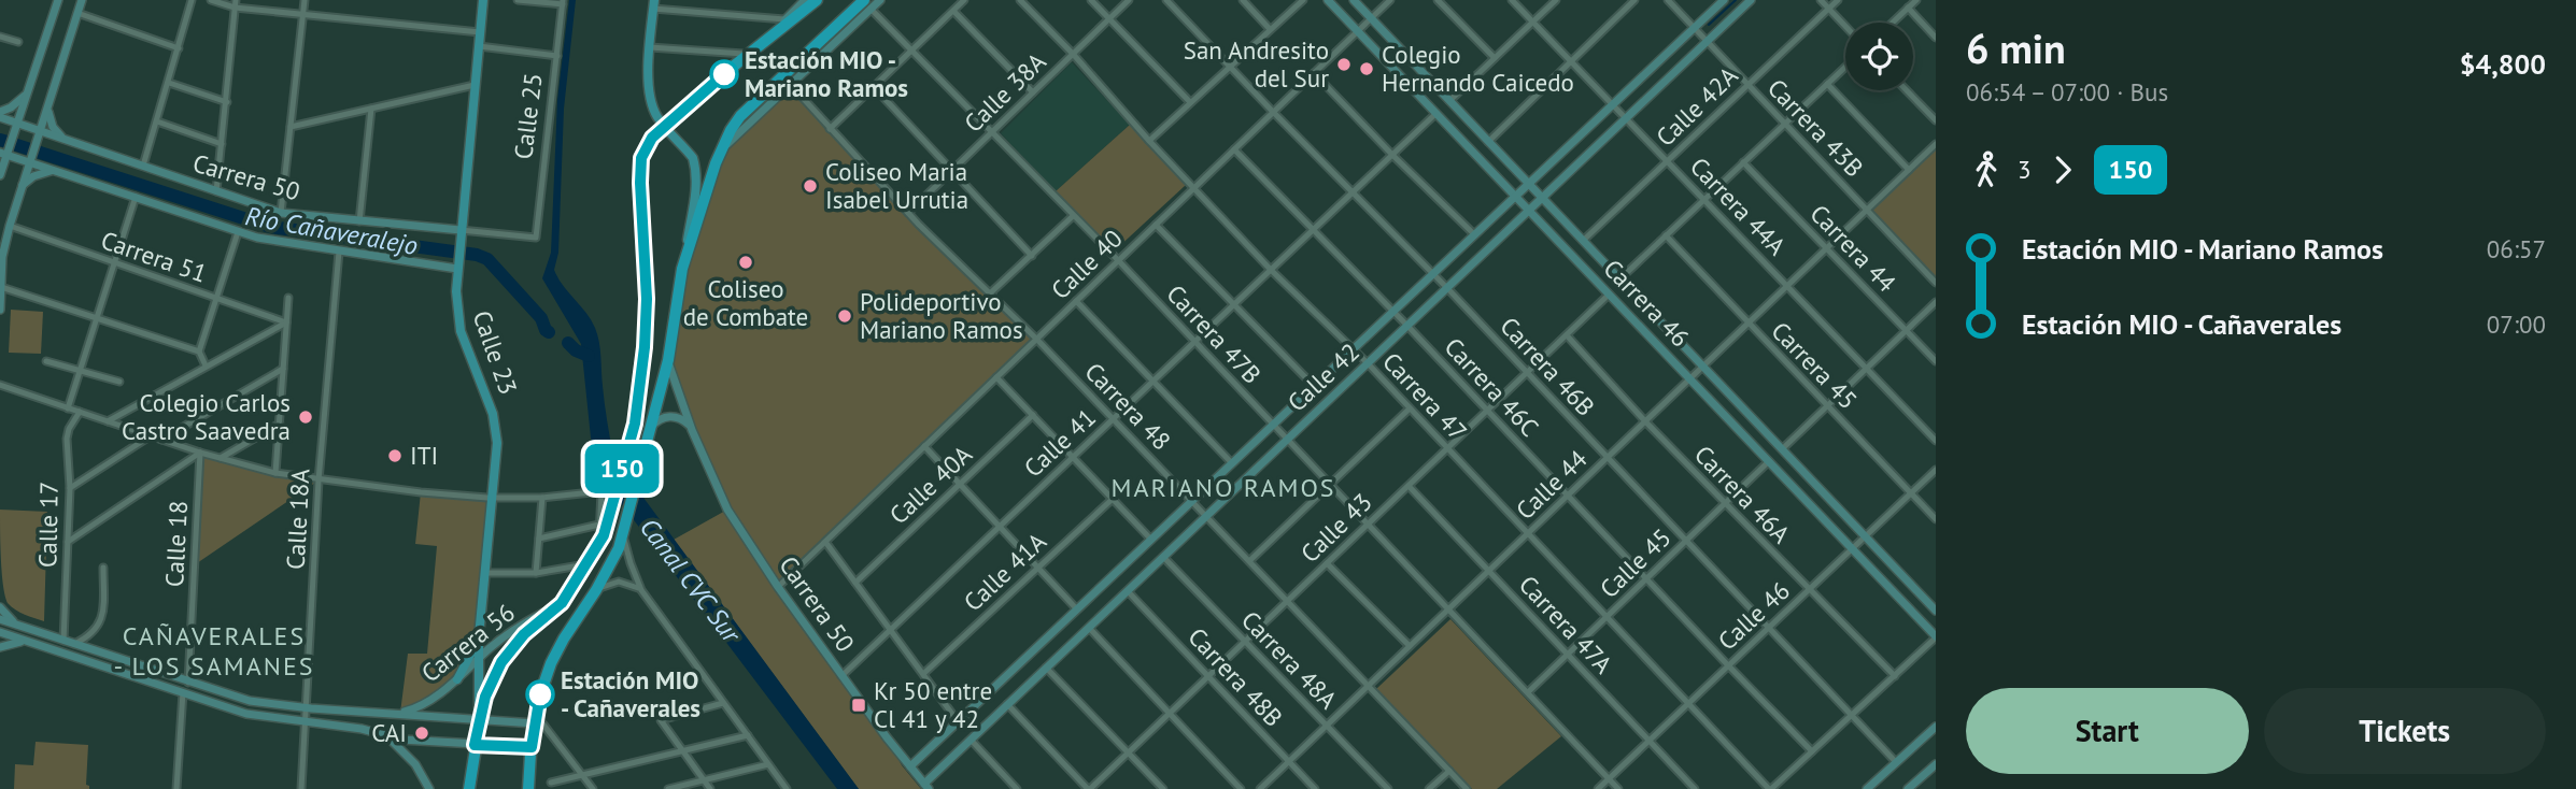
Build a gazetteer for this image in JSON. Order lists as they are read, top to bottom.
{
  "streets": {
    "main road": ["Calle 23"],
    "street": [
      "Calle 38A",
      "Calle 42A",
      "Calle 25",
      "Carrera 43B",
      "Carrera 50",
      "Carrera 44A",
      "Carrera 44",
      "Carrera 51",
      "Calle 40",
      "Carrera 46",
      "Carrera 47B",
      "Carrera 45",
      "Carrera 46B",
      "Calle 42",
      "Carrera 46C",
      "Carrera 47",
      "Carrera 48",
      "Calle 41",
      "Calle 40A",
      "Calle 44",
      "Carrera 46A",
      "Calle 18A",
      "Calle 17",
      "Calle 43",
      "Calle 18",
      "Calle 45",
      "Calle 41A",
      "Calle 46",
      "Carrera 47A",
      "Carrera 56",
      "Carrera 48A",
      "Carrera 48B"
    ]
  },
  "crossings": [
    ["Calle 38A", "Carrera 47B"],
    ["Calle 38A", "Carrera 47"],
    ["Calle 38A", "Carrera 48"],
    ["Calle 42A", "Carrera 43B"],
    ["Calle 42A", "Carrera 44A"],
    ["Calle 42A", "Carrera 46"],
    ["Calle 25", "Carrera 50"],
    ["Carrera 43B", "Calle 42"],
    ["Carrera 43B", "Calle 44"],
    ["Carrera 50", "Calle 40"],
    ["Carrera 50", "Calle 23"],
    ["Carrera 50", "Calle 42"],
    ["Carrera 50", "Calle 41"],
    ["Carrera 44A", "Calle 42"],
    ["Carrera 44A", "Calle 44"],
    ["Carrera 44", "Calle 44"],
    ["Calle 40", "Carrera 46"],
    ["Calle 40", "Carrera 47B"],
    ["Calle 40", "Carrera 46B"],
    ["Calle 40", "Carrera 46C"],
    ["Calle 40", "Carrera 47"],
    ["Calle 40", "Carrera 48"],
    ["Carrera 46", "Calle 42"],
    ["Carrera 46", "Calle 41"],
    ["Carrera 46", "Calle 44"],
    ["Carrera 46", "Calle 43"],
    ["Carrera 46", "Calle 45"],
    ["Carrera 46", "Calle 46"],
    ["Carrera 47B", "Calle 42"],
    ["Carrera 47B", "Calle 41"],
    ["Carrera 47B", "Calle 44"],
    ["Carrera 47B", "Calle 43"],
    ["Carrera 47B", "Calle 45"],
    ["Carrera 47B", "Calle 46"],
    ["Calle 23", "Carrera 56"],
    ["Carrera 45", "Calle 44"],
    ["Carrera 45", "Calle 46"],
    ["Carrera 46B", "Calle 42"],
    ["Carrera 46B", "Calle 41"],
    ["Carrera 46B", "Calle 44"],
    ["Carrera 46B", "Calle 43"],
    ["Carrera 46B", "Calle 45"],
    ["Carrera 46B", "Calle 46"],
    ["Calle 42", "Carrera 46C"],
    ["Calle 42", "Carrera 47"],
    ["Calle 42", "Carrera 48"],
    ["Calle 42", "Carrera 48A"],
    ["Calle 42", "Carrera 48B"],
    ["Carrera 46C", "Calle 41"],
    ["Carrera 46C", "Calle 44"],
    ["Carrera 46C", "Calle 43"],
    ["Carrera 46C", "Calle 45"],
    ["Carrera 46C", "Calle 46"],
    ["Carrera 47", "Calle 41"],
    ["Carrera 47", "Calle 44"],
    ["Carrera 47", "Calle 43"],
    ["Carrera 47", "Calle 45"],
    ["Carrera 47", "Calle 46"],
    ["Carrera 48", "Calle 41"],
    ["Carrera 48", "Calle 44"],
    ["Carrera 48", "Calle 43"],
    ["Calle 44", "Carrera 46A"],
    ["Calle 44", "Carrera 47A"],
    ["Calle 44", "Carrera 48A"],
    ["Calle 44", "Carrera 48B"],
    ["Carrera 46A", "Calle 43"],
    ["Carrera 46A", "Calle 45"],
    ["Carrera 46A", "Calle 46"],
    ["Calle 18A", "Carrera 56"],
    ["Calle 17", "Carrera 56"],
    ["Calle 43", "Carrera 47A"],
    ["Calle 43", "Carrera 48A"],
    ["Calle 43", "Carrera 48B"],
    ["Calle 18", "Carrera 56"],
    ["Calle 45", "Carrera 47A"],
    ["Calle 46", "Carrera 47A"]
  ],
  "districts": ["MARIANO RAMOS", "CAÑAVERALES - LOS SAMANES"],
  "water": ["Río Cañaveralejo", "Canal CVC Sur"],
  "places": {
    "other": [
      "San Andresito del Sur",
      "Colegio Hernando Caicedo",
      "Estación MIO - Mariano Ramos",
      "Coliseo Maria Isabel Urrutia",
      "Coliseo de Combate",
      "Polideportivo Mariano Ramos",
      "Colegio Carlos Castro Saavedra",
      "ITI",
      "Estación MIO - Cañaverales",
      "CAI"
    ],
    "transit": ["Kr 50 entre Cl 41 y 42"]
  },
  "lines": ["bus line 150"],
  "page": {
    "on_map": "150",
    "heading": ["6 min", "06:54 – 07:00 · Bus", "$4,800"],
    "legs": ["3", "150"],
    "list": [
      {
        "name": "Estación MIO - Mariano Ramos",
        "value": "06:57"
      },
      {
        "name": "Estación MIO - Cañaverales",
        "value": "07:00"
      }
    ],
    "buttons": ["Start", "Tickets"]
  }
}
